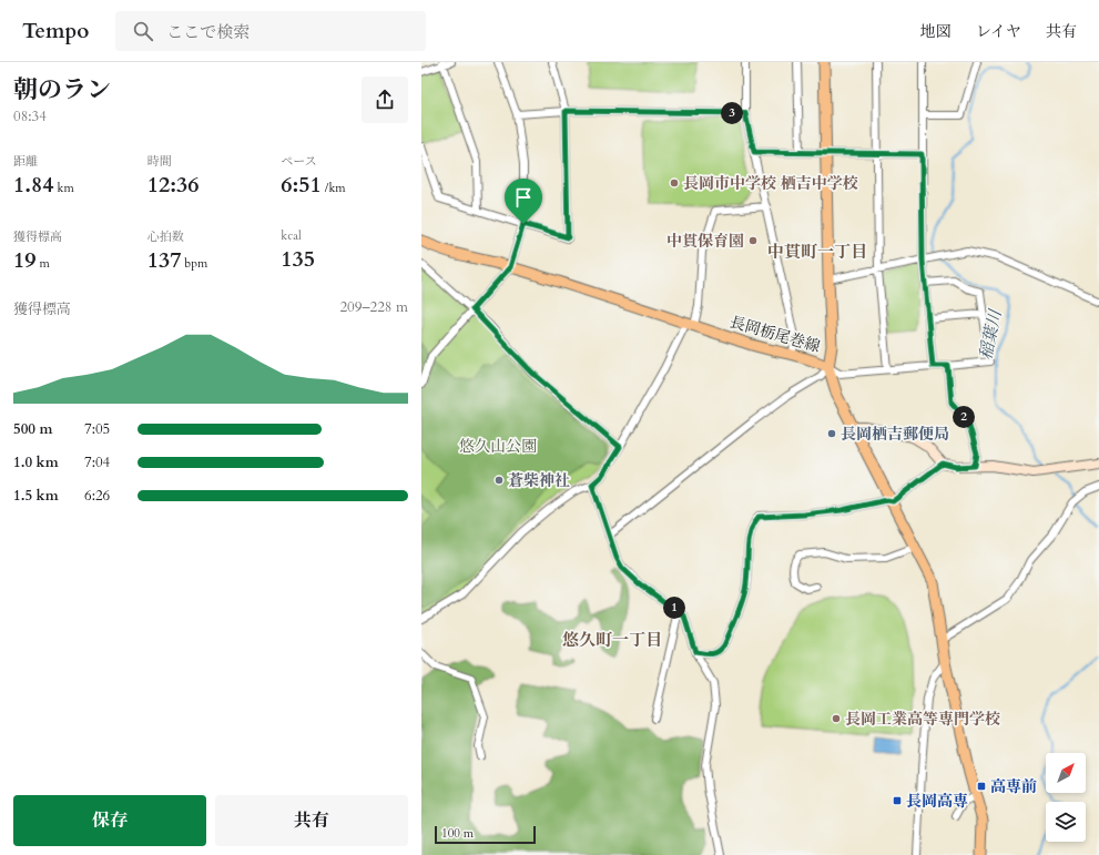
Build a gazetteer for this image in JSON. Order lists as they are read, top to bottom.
{
  "streets": {
    "main road": ["長岡栃尾巻線"]
  },
  "districts": ["中貫町一丁目", "悠久町一丁目"],
  "water": ["稲葉川"],
  "parks": ["悠久山公園"],
  "places": {
    "other": [
      "長岡市中学校 栖吉中学校",
      "中貫保育園",
      "長岡栖吉郵便局",
      "蒼柴神社",
      "長岡工業高等専門学校"
    ],
    "transit": ["高専前", "長岡高専"]
  },
  "scale_bar": "100 m",
  "north": "top right",
  "page": {
    "header": "Tempo",
    "search": "ここで検索",
    "nav": ["地図", "レイヤ", "共有"],
    "heading": ["朝のラン", "08:34"],
    "pins": ["3", "2", "1"],
    "stats": [
      ["距離", "1.84 km"],
      ["時間", "12:36"],
      ["ペース", "6:51 /km"],
      ["獲得標高", "19 m"],
      ["心拍数", "137 bpm"],
      ["kcal", "135"]
    ],
    "chart": ["獲得標高", "209–228 m"],
    "list": [
      {
        "name": "500 m",
        "note": "7:05"
      },
      {
        "name": "1.0 km",
        "note": "7:04"
      },
      {
        "name": "1.5 km",
        "note": "6:26"
      }
    ],
    "buttons": ["保存", "共有"],
    "scale": "100 m"
  }
}
